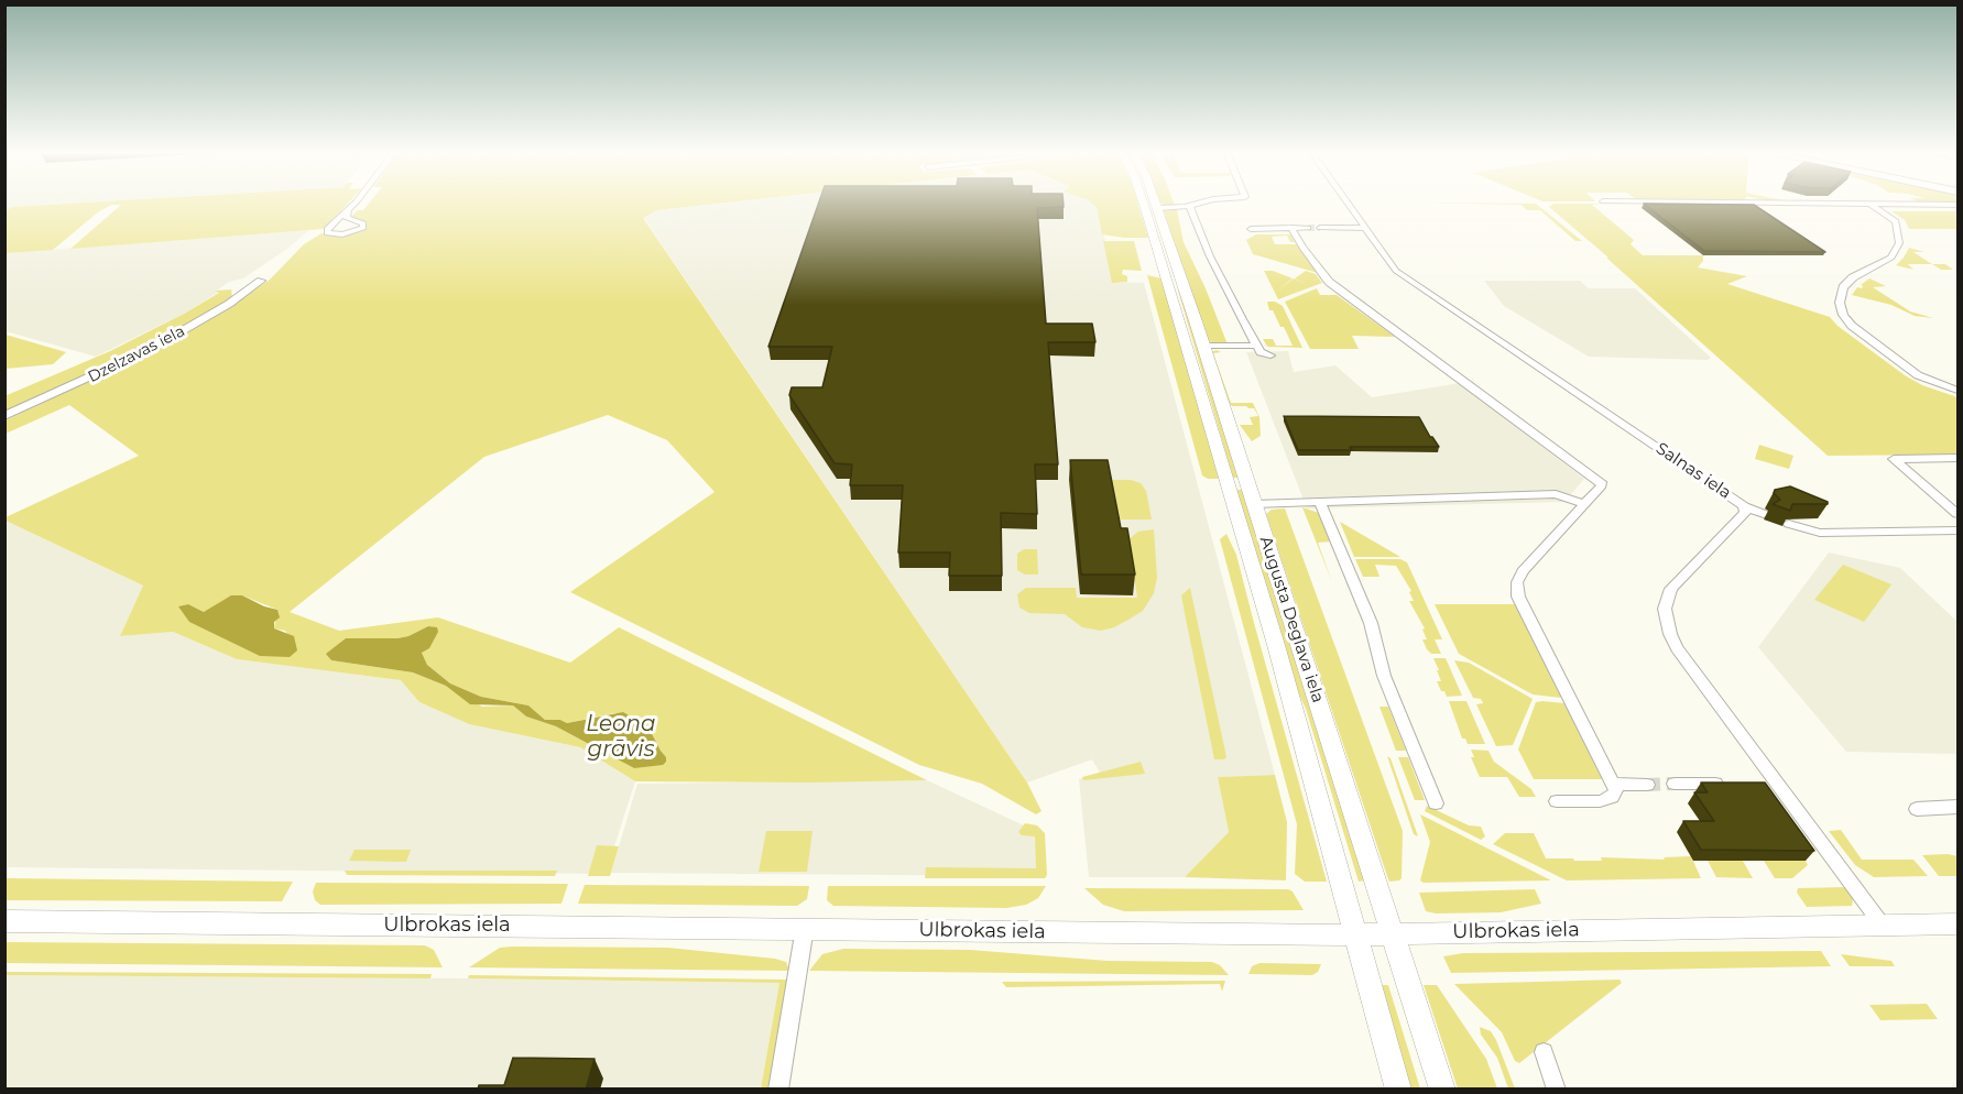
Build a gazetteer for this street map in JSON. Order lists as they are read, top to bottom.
{
  "streets": {
    "main road": ["Augusta Deglava iela", "Ulbrokas iela"],
    "street": ["Dzelzavas iela", "Salnas iela"]
  },
  "crossings": [
    ["Salnas iela", "Ulbrokas iela"],
    ["Augusta Deglava iela", "Ulbrokas iela"]
  ],
  "water": ["Leona grāvis"]
}
